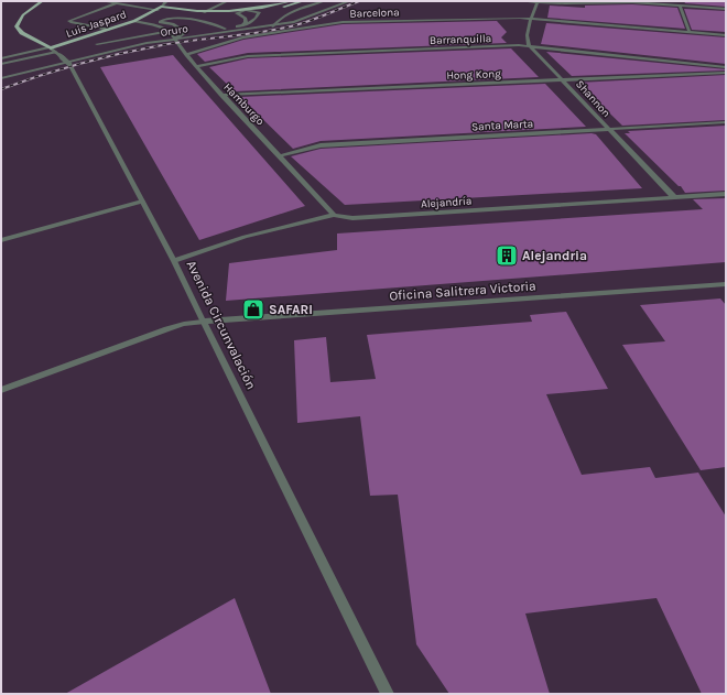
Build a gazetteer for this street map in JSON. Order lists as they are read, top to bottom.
{
  "streets": {
    "main road": ["Luis Jaspard", "Avenida Circunvalación"],
    "street": [
      "Barcelona",
      "Oruro",
      "Barranquilla",
      "Hong Kong",
      "Shannon",
      "Hamburgo",
      "Santa Marta",
      "Alejandría",
      "Oficina Salitrera Victoria"
    ]
  },
  "crossings": [
    ["Barcelona", "Hamburgo"],
    ["Luis Jaspard", "Hamburgo"],
    ["Luis Jaspard", "Avenida Circunvalación"],
    ["Oruro", "Hamburgo"],
    ["Barranquilla", "Shannon"],
    ["Barranquilla", "Hamburgo"],
    ["Hong Kong", "Shannon"],
    ["Hong Kong", "Hamburgo"],
    ["Shannon", "Santa Marta"],
    ["Shannon", "Alejandría"],
    ["Hamburgo", "Santa Marta"],
    ["Hamburgo", "Alejandría"],
    ["Alejandría", "Avenida Circunvalación"],
    ["Oficina Salitrera Victoria", "Avenida Circunvalación"]
  ],
  "places": {
    "building": ["Alejandria"],
    "shop": ["SAFARI"]
  }
}
